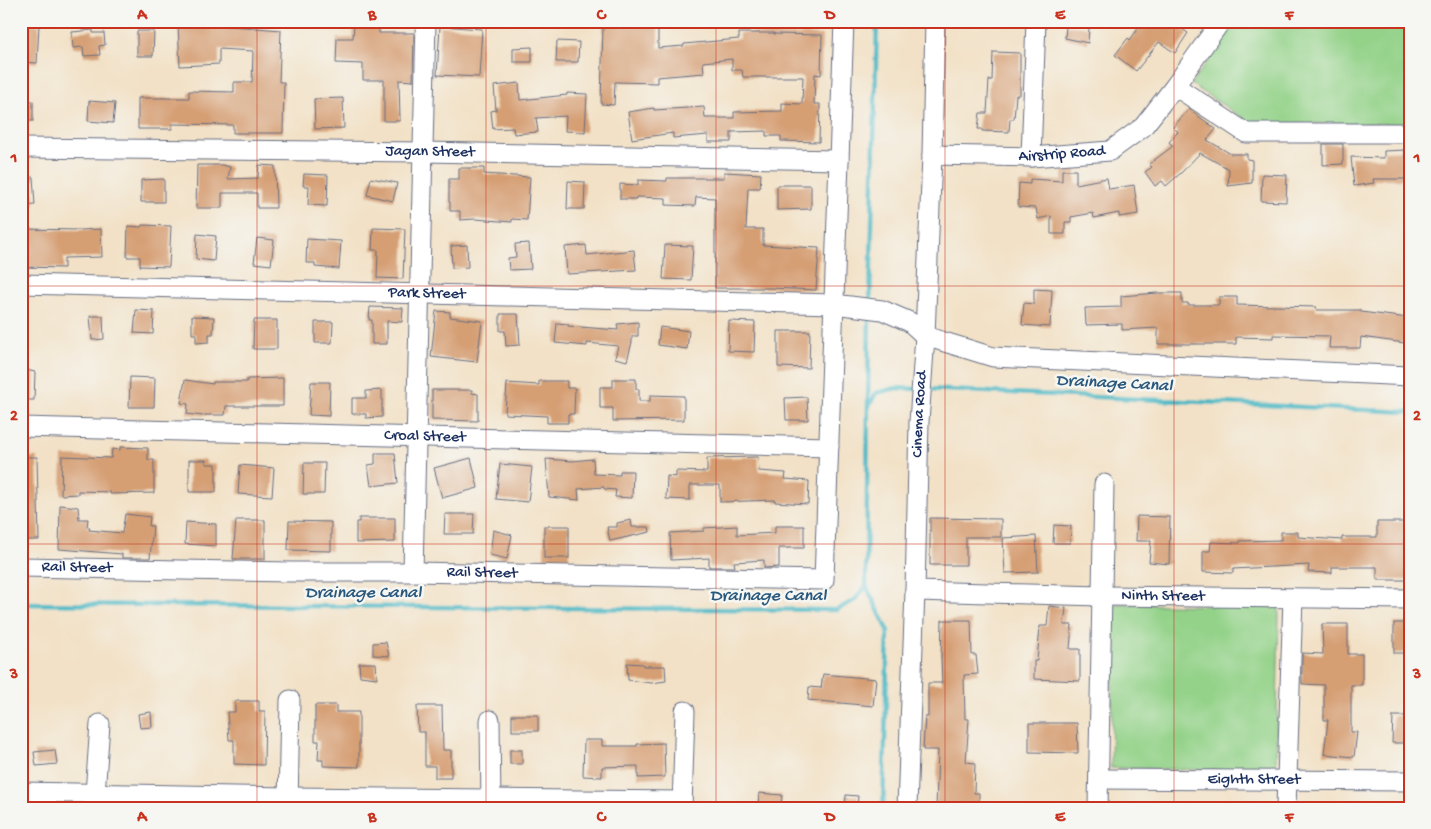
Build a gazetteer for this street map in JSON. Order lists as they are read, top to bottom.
{
  "streets": {
    "street": [
      "Jagan Street",
      "Airstrip Road",
      "Park Street",
      "Cinema Road",
      "Croal Street",
      "Rail Street",
      "Ninth Street",
      "Eighth Street"
    ]
  },
  "crossings": [
    ["Airstrip Road", "Cinema Road"],
    ["Park Street", "Cinema Road"],
    ["Cinema Road", "Ninth Street"],
    ["Croal Street", "Rail Street"]
  ],
  "water": ["Drainage Canal"],
  "grid": {
    "columns": [
      "A",
      "B",
      "C",
      "D",
      "E",
      "F"
    ],
    "rows": ["1", "2", "3"]
  }
}
